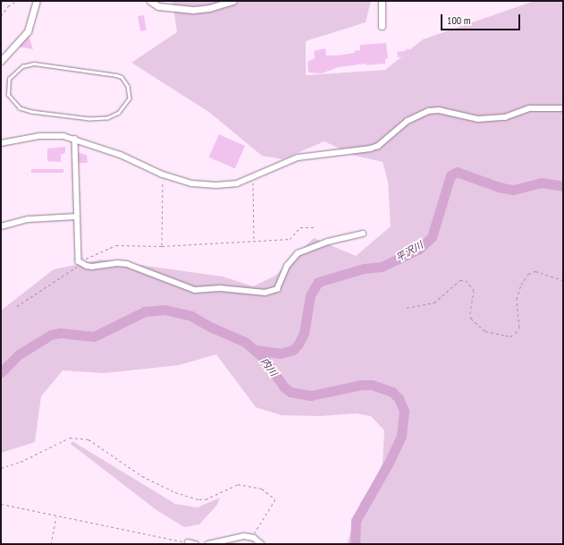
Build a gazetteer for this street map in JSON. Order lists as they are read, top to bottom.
{
  "water": ["平沢川", "内川"],
  "scale_bar": "100 m"
}
